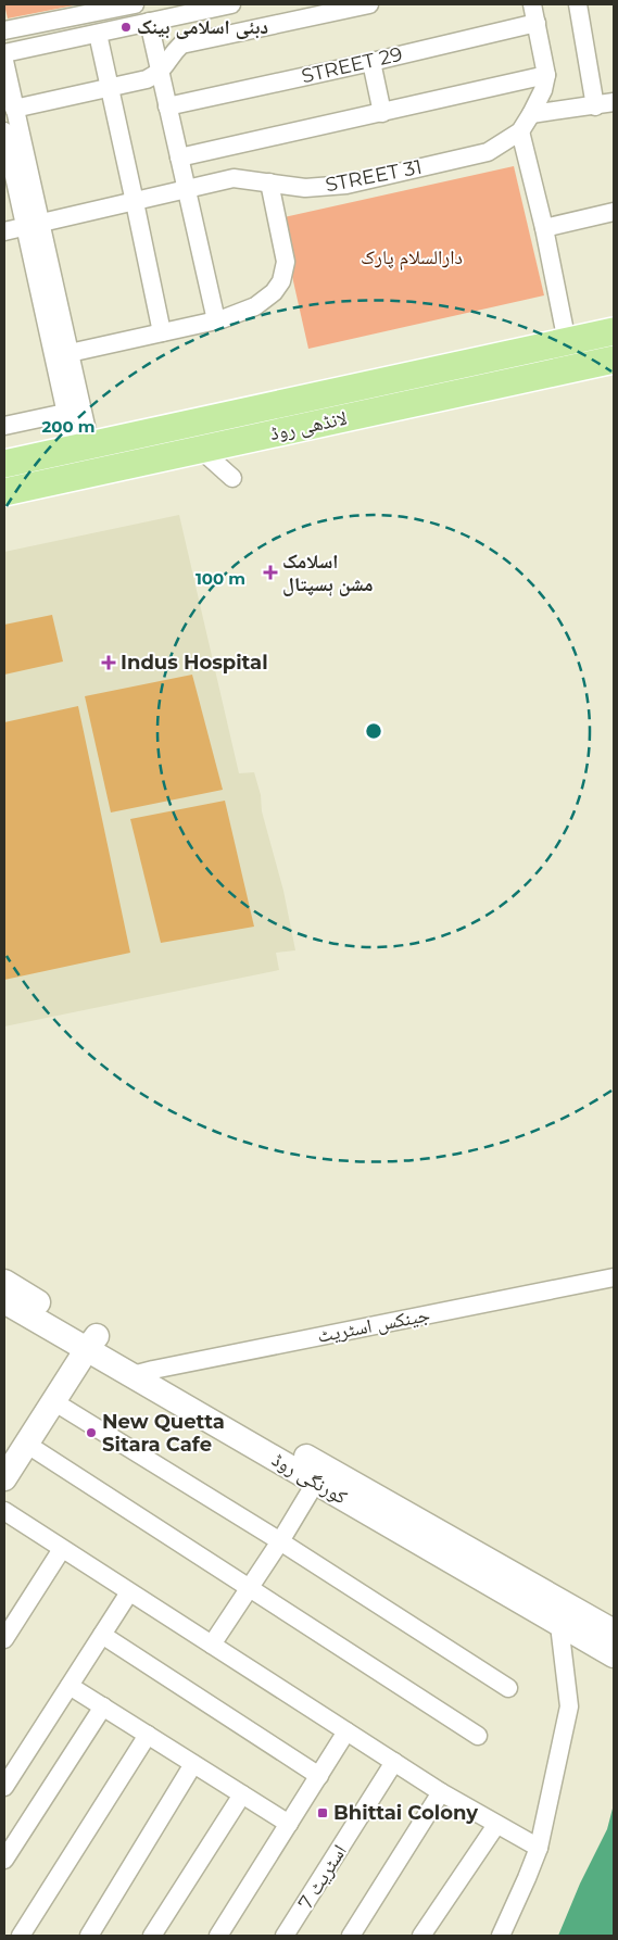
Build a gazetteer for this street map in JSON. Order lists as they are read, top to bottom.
{
  "streets": {
    "main road": ["لانڈھی روڈ", "کورنگی روڈ"],
    "street": [
      "STREET 29",
      "STREET 31",
      "جینکس اسٹریٹ",
      "اسٹریٹ 7"
    ]
  },
  "crossings": [
    ["STREET 29", "STREET 31"],
    ["جینکس اسٹریٹ", "کورنگی روڈ"]
  ],
  "parks": ["دارالسلام پارک"],
  "places": {
    "other": ["دبئی اسلامی بینک", "New Quetta Sitara Cafe"],
    "health": ["اسلامک مشن ہسپتال", "Indus Hospital"],
    "transit": ["Bhittai Colony"]
  },
  "rings": ["200 m", "100 m"]
}
